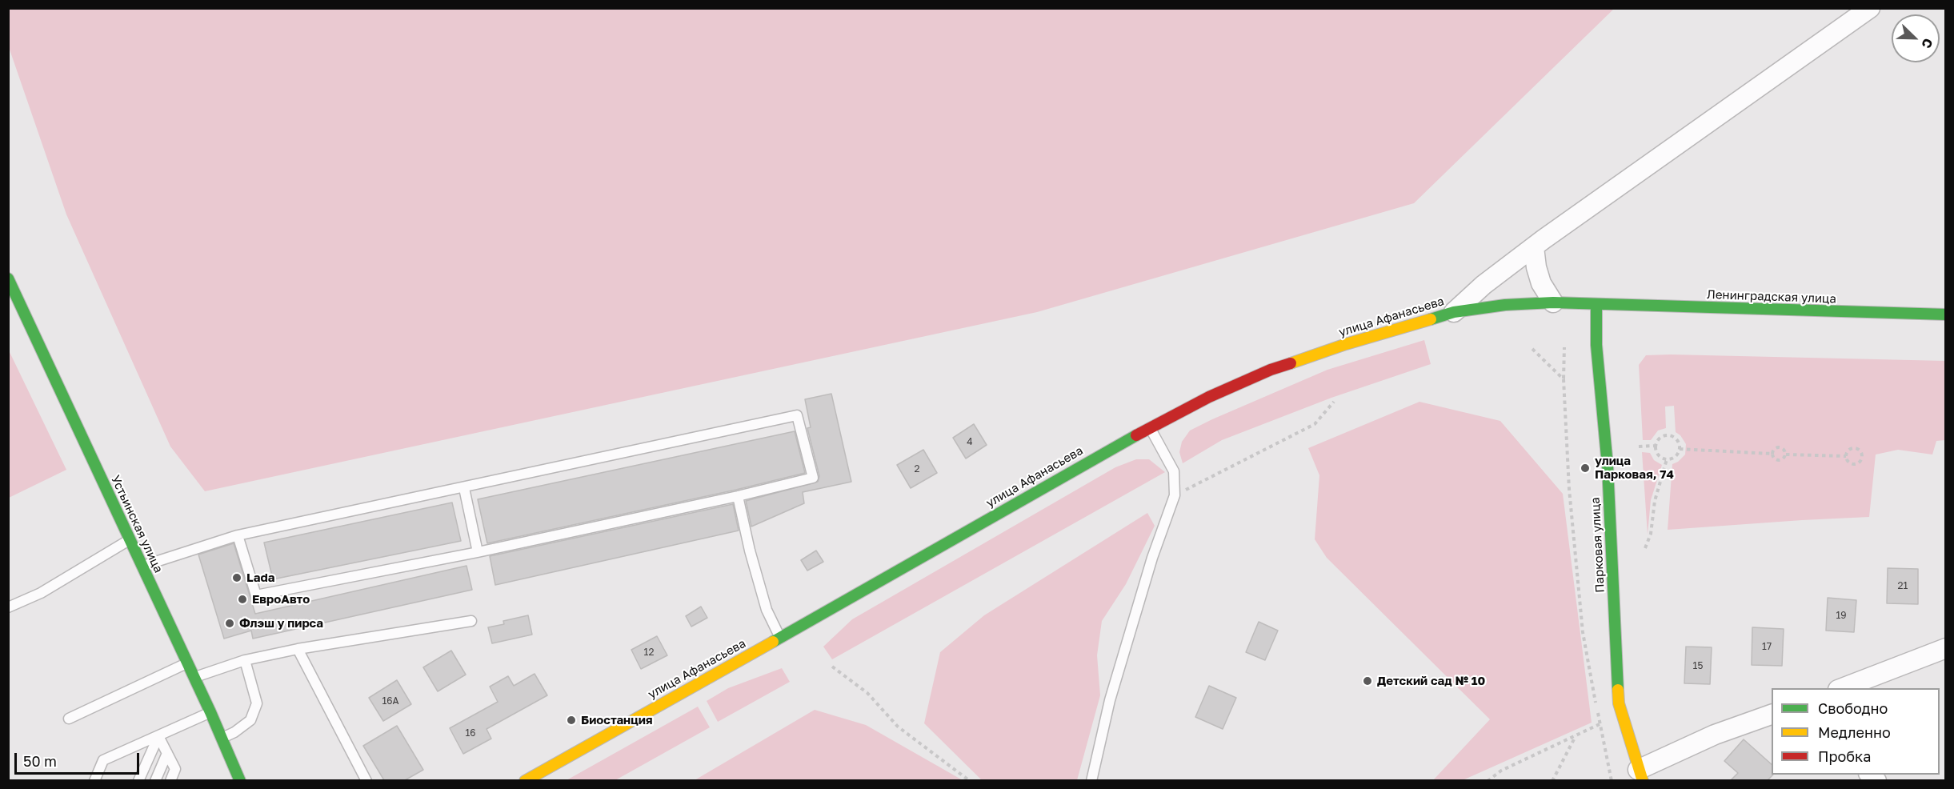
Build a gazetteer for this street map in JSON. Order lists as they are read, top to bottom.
{
  "streets": {
    "main road": [
      "Ленинградская улица",
      "улица Афанасьева",
      "Устьинская улица",
      "Парковая улица"
    ]
  },
  "crossings": [
    ["Ленинградская улица", "улица Афанасьева"],
    ["Ленинградская улица", "Парковая улица"],
    ["улица Афанасьева", "Парковая улица"]
  ],
  "places": [
    "улица Парковая, 74",
    "Lada",
    "ЕвроАвто",
    "Флэш у пирса",
    "Детский сад № 10",
    "Биостанция"
  ],
  "house_numbers": [
    "4",
    "2",
    "21",
    "19",
    "17",
    "12",
    "15",
    "16А",
    "16"
  ],
  "legend": ["Свободно", "Медленно", "Пробка"],
  "scale_bar": "50 m",
  "north": "bottom right"
}
